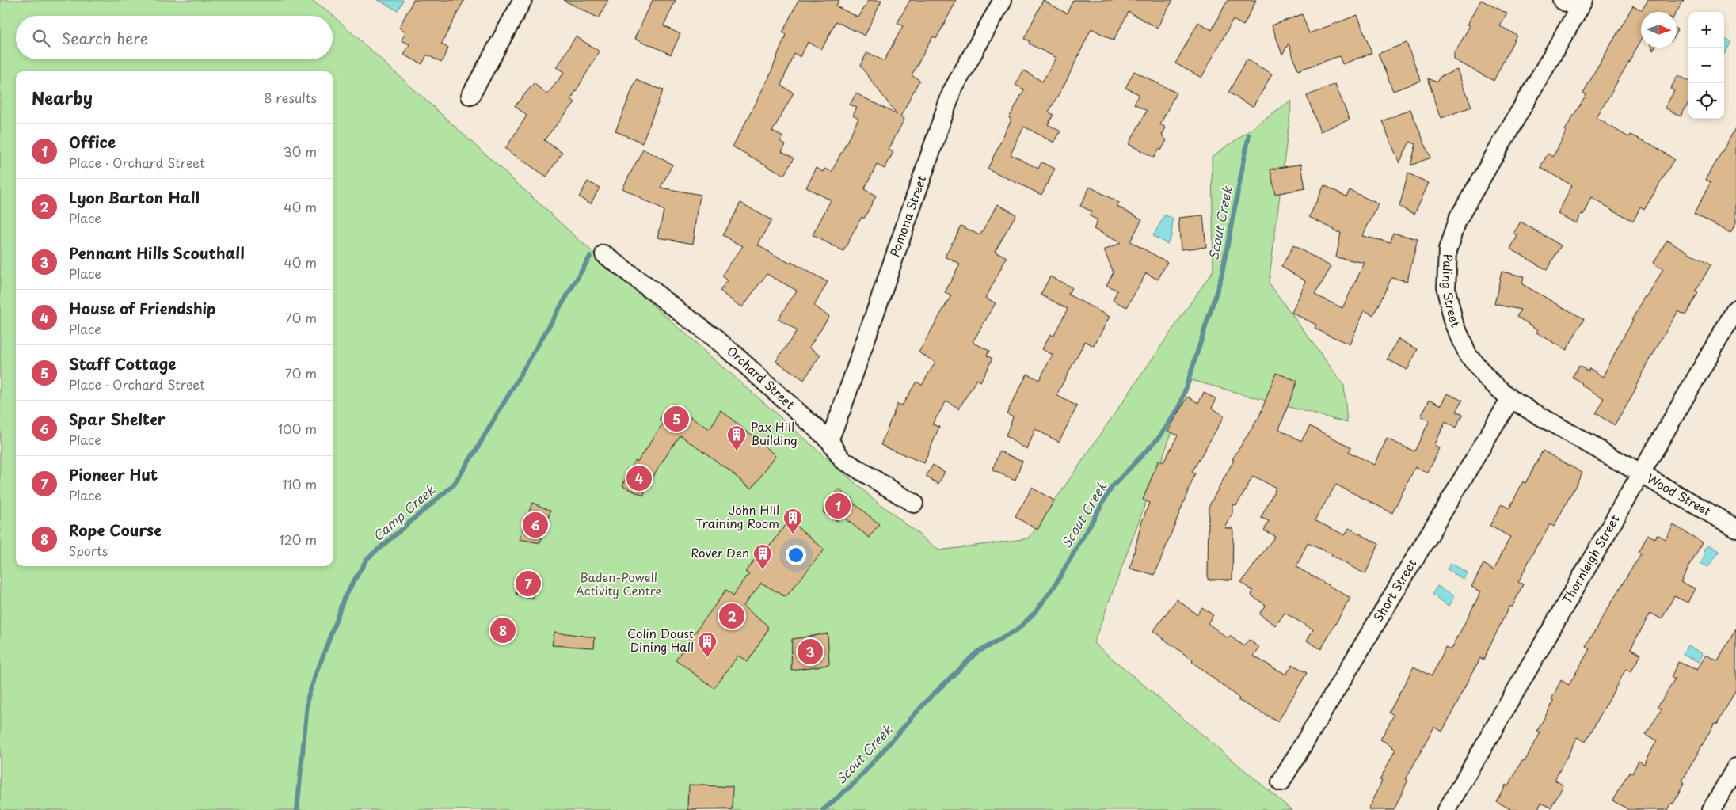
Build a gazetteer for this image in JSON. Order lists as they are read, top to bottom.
{
  "streets": {
    "street": [
      "Pomona Street",
      "Paling Street",
      "Orchard Street",
      "Wood Street",
      "Thornleigh Street",
      "Short Street"
    ]
  },
  "crossings": [
    ["Pomona Street", "Orchard Street"],
    ["Paling Street", "Wood Street"],
    ["Paling Street", "Thornleigh Street"],
    ["Paling Street", "Short Street"],
    ["Wood Street", "Thornleigh Street"]
  ],
  "water": ["Scout Creek", "Camp Creek"],
  "parks": ["Baden-Powell Activity Centre"],
  "places": {
    "building": [
      "Pax Hill Building",
      "John Hill Training Room",
      "Rover Den",
      "Colin Doust Dining Hall"
    ]
  },
  "north": "right",
  "page": {
    "map_buttons": ["+", "−"],
    "search": "Search here",
    "heading": ["Nearby", "8 results"],
    "list": [
      {
        "mark": "1",
        "name": "Office",
        "note": "Place · Orchard Street",
        "value": "30 m"
      },
      {
        "mark": "2",
        "name": "Lyon Barton Hall",
        "note": "Place",
        "value": "40 m"
      },
      {
        "mark": "3",
        "name": "Pennant Hills Scouthall",
        "note": "Place",
        "value": "40 m"
      },
      {
        "mark": "4",
        "name": "House of Friendship",
        "note": "Place",
        "value": "70 m"
      },
      {
        "mark": "5",
        "name": "Staff Cottage",
        "note": "Place · Orchard Street",
        "value": "70 m"
      },
      {
        "mark": "6",
        "name": "Spar Shelter",
        "note": "Place",
        "value": "100 m"
      },
      {
        "mark": "7",
        "name": "Pioneer Hut",
        "note": "Place",
        "value": "110 m"
      },
      {
        "mark": "8",
        "name": "Rope Course",
        "note": "Sports",
        "value": "120 m"
      }
    ],
    "pins": [
      "5",
      "4",
      "1",
      "6",
      "7",
      "2",
      "8",
      "3"
    ]
  }
}
